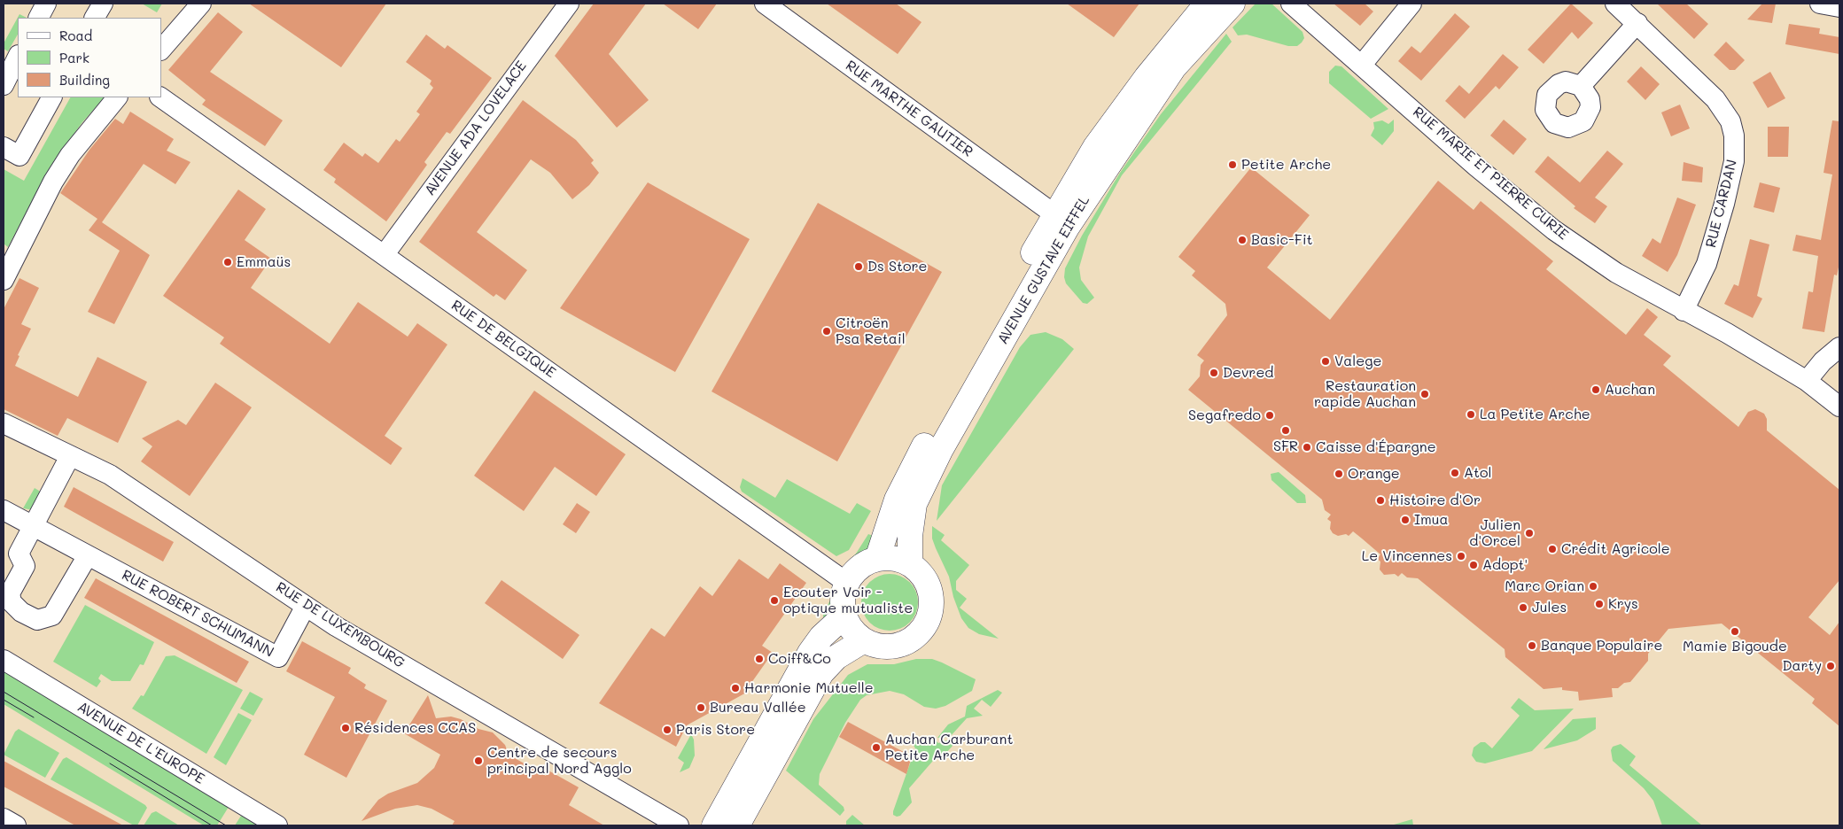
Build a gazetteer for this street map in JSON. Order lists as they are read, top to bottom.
{
  "streets": {
    "main road": ["AVENUE GUSTAVE EIFFEL"],
    "street": [
      "RUE MARTHE GAUTIER",
      "AVENUE ADA LOVELACE",
      "RUE MARIE ET PIERRE CURIE",
      "RUE CARDAN",
      "RUE DE BELGIQUE",
      "RUE ROBERT SCHUMANN",
      "RUE DE LUXEMBOURG",
      "AVENUE DE L'EUROPE"
    ]
  },
  "crossings": [
    ["RUE MARTHE GAUTIER", "AVENUE GUSTAVE EIFFEL"],
    ["AVENUE ADA LOVELACE", "RUE DE BELGIQUE"],
    ["RUE MARIE ET PIERRE CURIE", "RUE CARDAN"],
    ["AVENUE GUSTAVE EIFFEL", "RUE DE BELGIQUE"],
    ["RUE ROBERT SCHUMANN", "RUE DE LUXEMBOURG"]
  ],
  "places": [
    "Petite Arche",
    "Basic-Fit",
    "Emmaüs",
    "Ds Store",
    "Citroën Psa Retail",
    "Valege",
    "Devred",
    "Auchan",
    "Restauration rapide Auchan",
    "La Petite Arche",
    "Segafredo",
    "SFR",
    "Caisse d'Épargne",
    "Atol",
    "Orange",
    "Histoire d'Or",
    "Imua",
    "Julien d'Orcel",
    "Crédit Agricole",
    "Le Vincennes",
    "Adopt'",
    "Marc Orian",
    "Ecouter Voir - optique mutualiste",
    "Krys",
    "Jules",
    "Mamie Bigoude",
    "Banque Populaire",
    "Coiff&Co",
    "Darty",
    "Harmonie Mutuelle",
    "Bureau Vallée",
    "Résidences CCAS",
    "Paris Store",
    "Auchan Carburant Petite Arche",
    "Centre de secours principal Nord Agglo"
  ],
  "legend": ["Road", "Park", "Building"]
}
